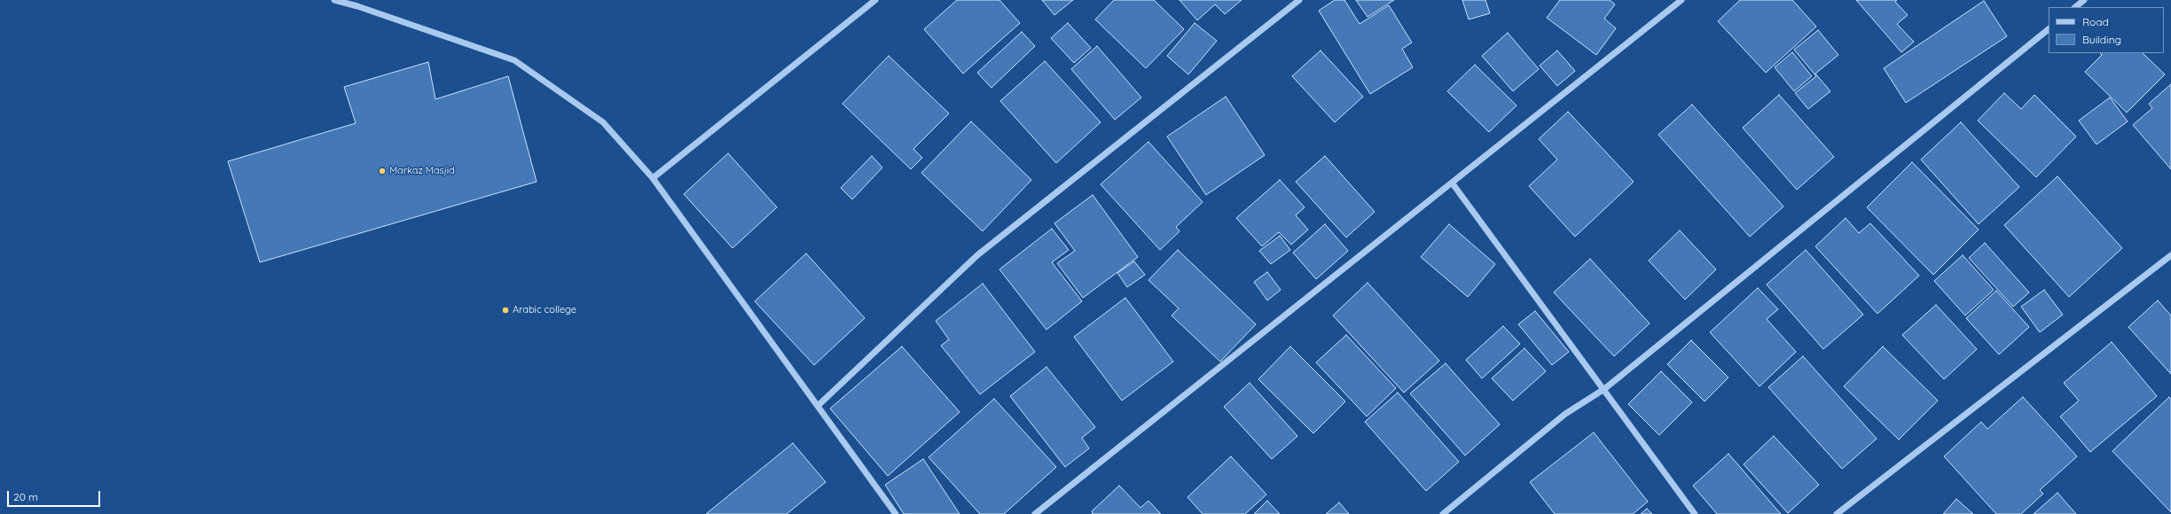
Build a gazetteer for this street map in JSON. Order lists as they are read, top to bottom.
{
  "places": ["Markaz Masjid", "Arabic college"],
  "legend": ["Road", "Building"],
  "scale_bar": "20 m"
}
